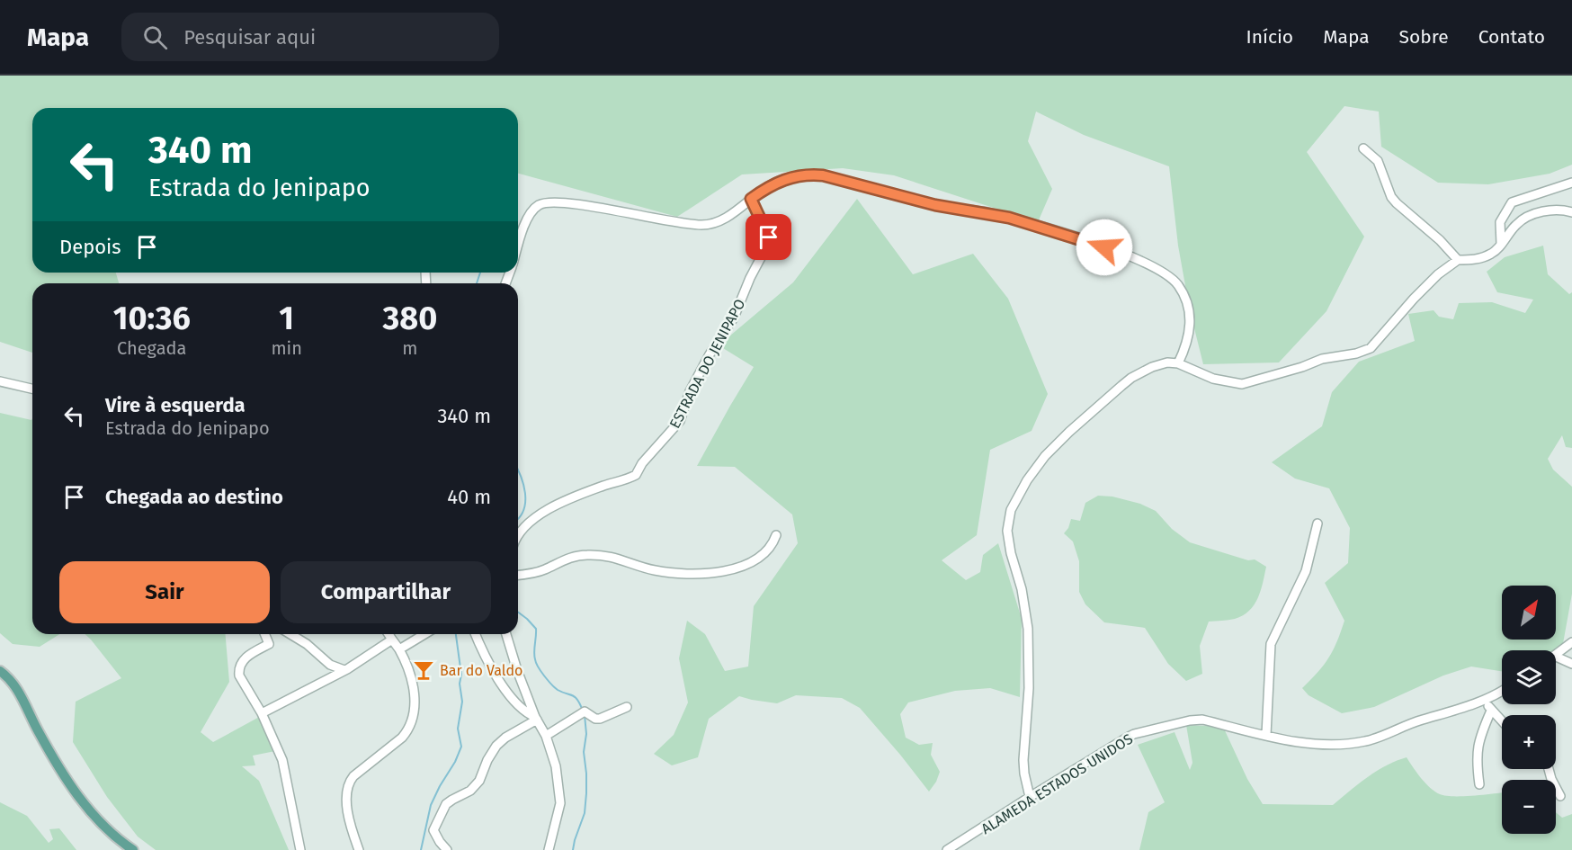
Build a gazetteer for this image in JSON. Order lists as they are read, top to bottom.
{
  "streets": {
    "street": ["ESTRADA DO JENIPAPO", "ALAMEDA ESTADOS UNIDOS"]
  },
  "places": {
    "bar": ["Bar do Valdo"]
  },
  "north": "top right",
  "page": {
    "header": "Mapa",
    "search": "Pesquisar aqui",
    "nav": [
      "Início",
      "Mapa",
      "Sobre",
      "Contato"
    ],
    "turn": ["340 m", "Estrada do Jenipapo"],
    "then": "Depois",
    "eta": [
      "10:36",
      "Chegada",
      "1",
      "min",
      "380",
      "m"
    ],
    "list": [
      {
        "name": "Vire à esquerda",
        "note": "Estrada do Jenipapo",
        "value": "340 m"
      },
      {
        "name": "Chegada ao destino",
        "value": "40 m"
      }
    ],
    "buttons": ["Sair", "Compartilhar"],
    "map_buttons": ["+", "−"]
  }
}
